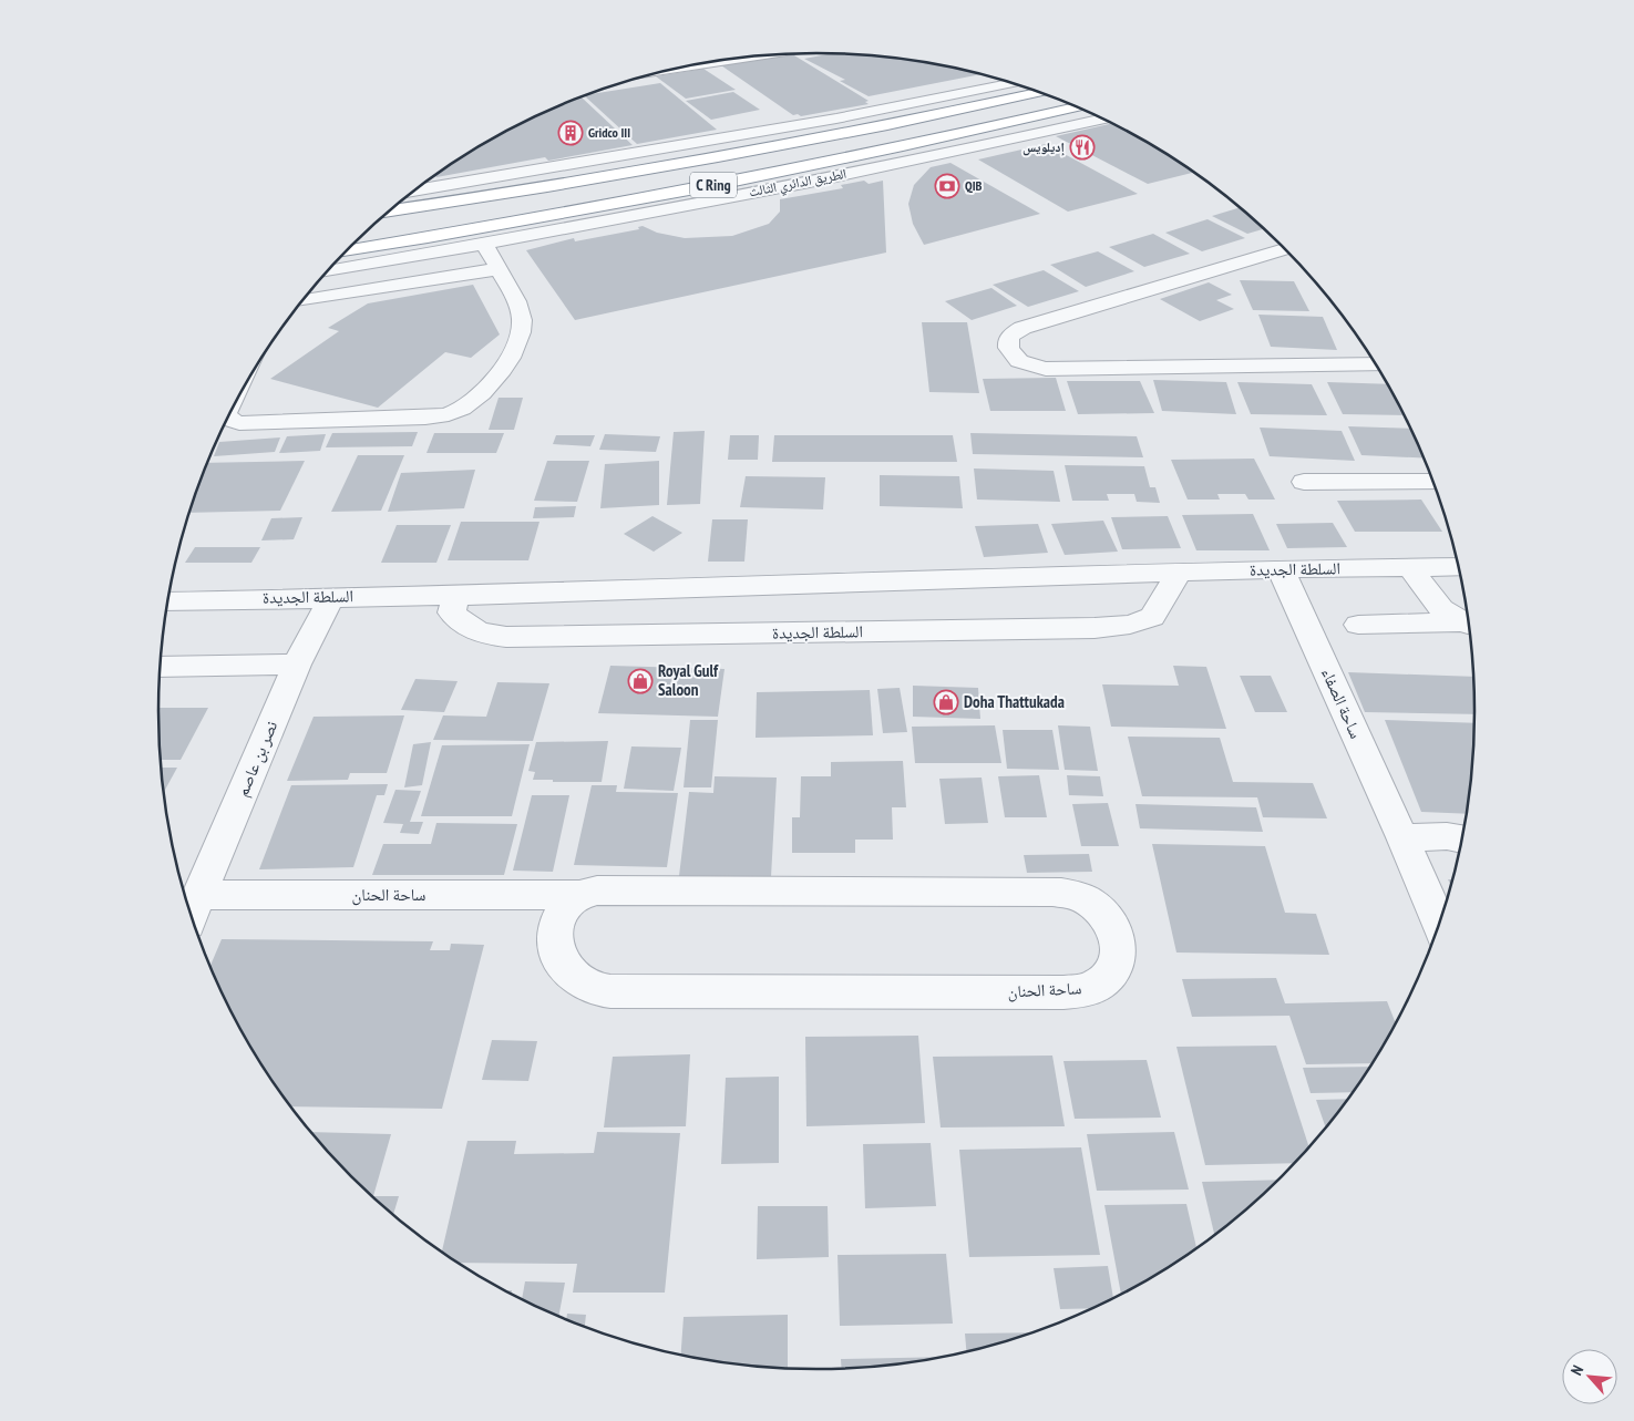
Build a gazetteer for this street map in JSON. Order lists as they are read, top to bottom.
{
  "streets": {
    "highway": ["الطريق الدائري الثالث", "C Ring"],
    "street": [
      "السلطة الجديدة",
      "ساحة الصفاء",
      "نصر بن عاصم",
      "ساحة الحنان"
    ]
  },
  "crossings": [
    ["السلطة الجديدة", "ساحة الصفاء"],
    ["السلطة الجديدة", "نصر بن عاصم"],
    ["نصر بن عاصم", "ساحة الحنان"]
  ],
  "places": {
    "building": ["Gridco III"],
    "restaurant": ["إديلويس"],
    "bank": ["QIB"],
    "shop": ["Royal Gulf Saloon", "Doha Thattukada"]
  },
  "north": "top left"
}
